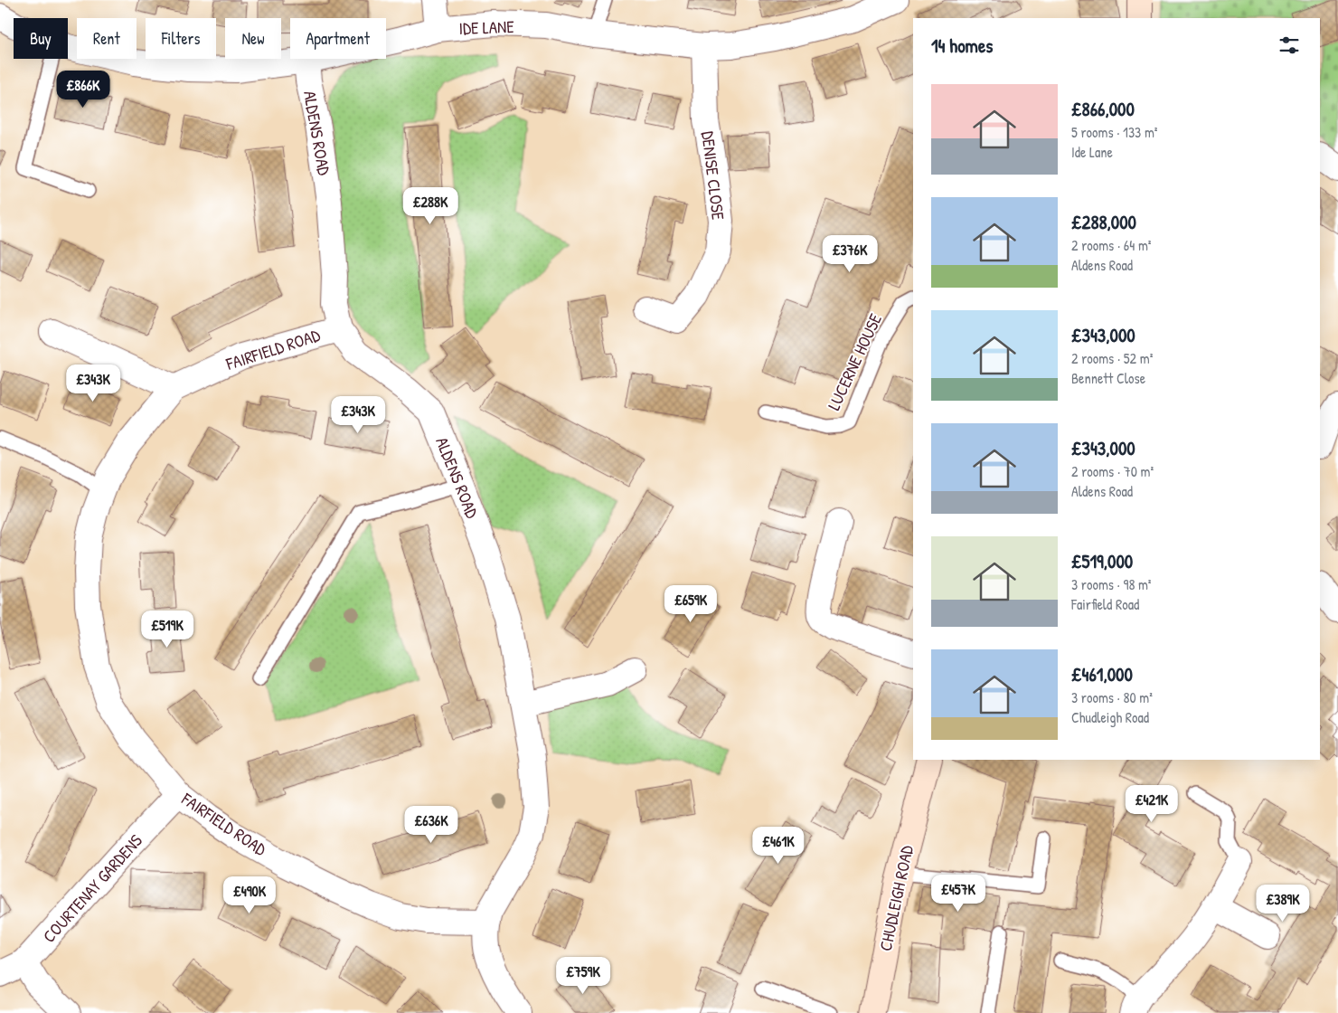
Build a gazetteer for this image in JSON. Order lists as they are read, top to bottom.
{
  "streets": {
    "street": [
      "IDE LANE",
      "ALDENS ROAD",
      "DENISE CLOSE",
      "FAIRFIELD ROAD",
      "COURTENAY GARDENS",
      "CHUDLEIGH ROAD"
    ],
    "lane": ["LUCERNE HOUSE"]
  },
  "crossings": [
    ["IDE LANE", "ALDENS ROAD"],
    ["IDE LANE", "DENISE CLOSE"],
    ["ALDENS ROAD", "FAIRFIELD ROAD"],
    ["FAIRFIELD ROAD", "COURTENAY GARDENS"]
  ],
  "page": {
    "chip": [
      "Buy",
      "Rent",
      "Filters",
      "New",
      "Apartment"
    ],
    "heading": "14 homes",
    "price": [
      "£866K",
      "£288K",
      "£376K",
      "£343K",
      "£343K",
      "£659K",
      "£519K",
      "£421K",
      "£636K",
      "£461K",
      "£457K",
      "£490K",
      "£389K",
      "£759K"
    ],
    "list": [
      {
        "name": "£866,000",
        "note": "5 rooms · 133 m² · Ide Lane"
      },
      {
        "name": "£288,000",
        "note": "2 rooms · 64 m² · Aldens Road"
      },
      {
        "name": "£343,000",
        "note": "2 rooms · 52 m² · Bennett Close"
      },
      {
        "name": "£343,000",
        "note": "2 rooms · 70 m² · Aldens Road"
      },
      {
        "name": "£519,000",
        "note": "3 rooms · 98 m² · Fairfield Road"
      },
      {
        "name": "£461,000",
        "note": "3 rooms · 80 m² · Chudleigh Road"
      }
    ]
  }
}
